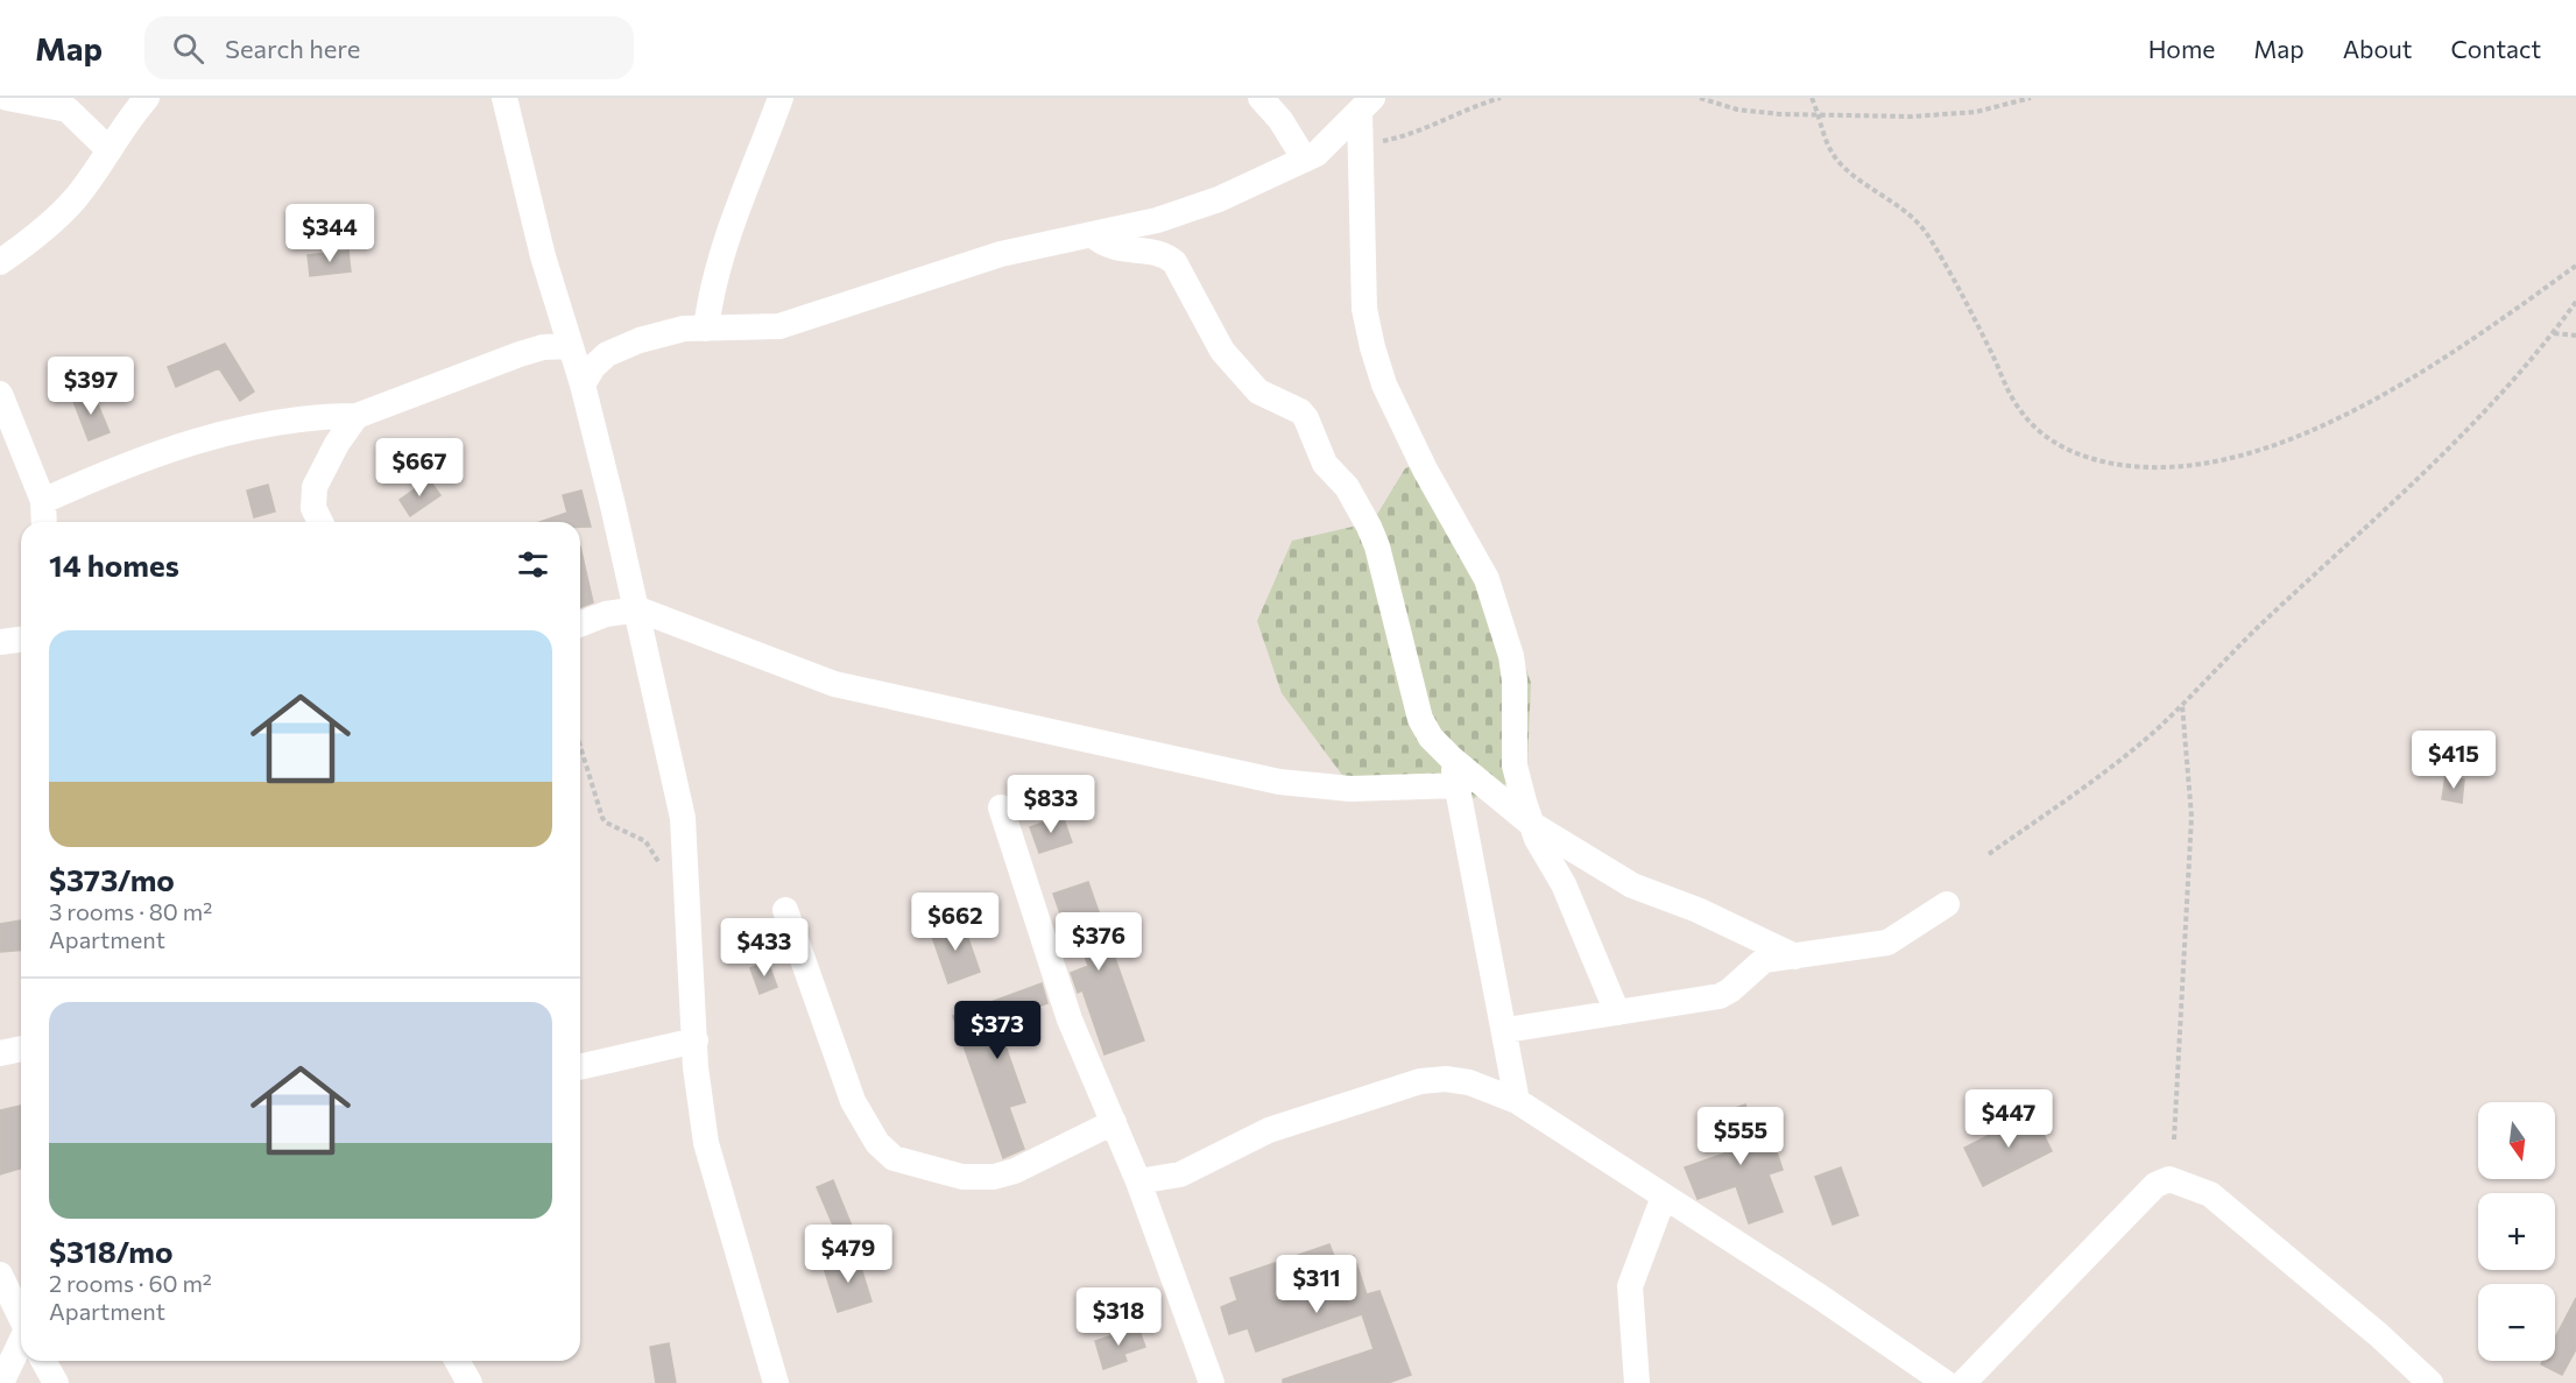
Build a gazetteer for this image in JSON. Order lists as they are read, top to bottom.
{
  "north": "bottom",
  "page": {
    "header": "Map",
    "search": "Search here",
    "nav": [
      "Home",
      "Map",
      "About",
      "Contact"
    ],
    "price": [
      "$344",
      "$397",
      "$667",
      "$415",
      "$833",
      "$662",
      "$376",
      "$433",
      "$373",
      "$447",
      "$555",
      "$479",
      "$311",
      "$318"
    ],
    "heading": "14 homes",
    "list": [
      {
        "name": "$373/mo",
        "note": "3 rooms · 80 m² · Apartment"
      },
      {
        "name": "$318/mo",
        "note": "2 rooms · 60 m² · Apartment"
      }
    ],
    "map_buttons": ["+", "−"]
  }
}
